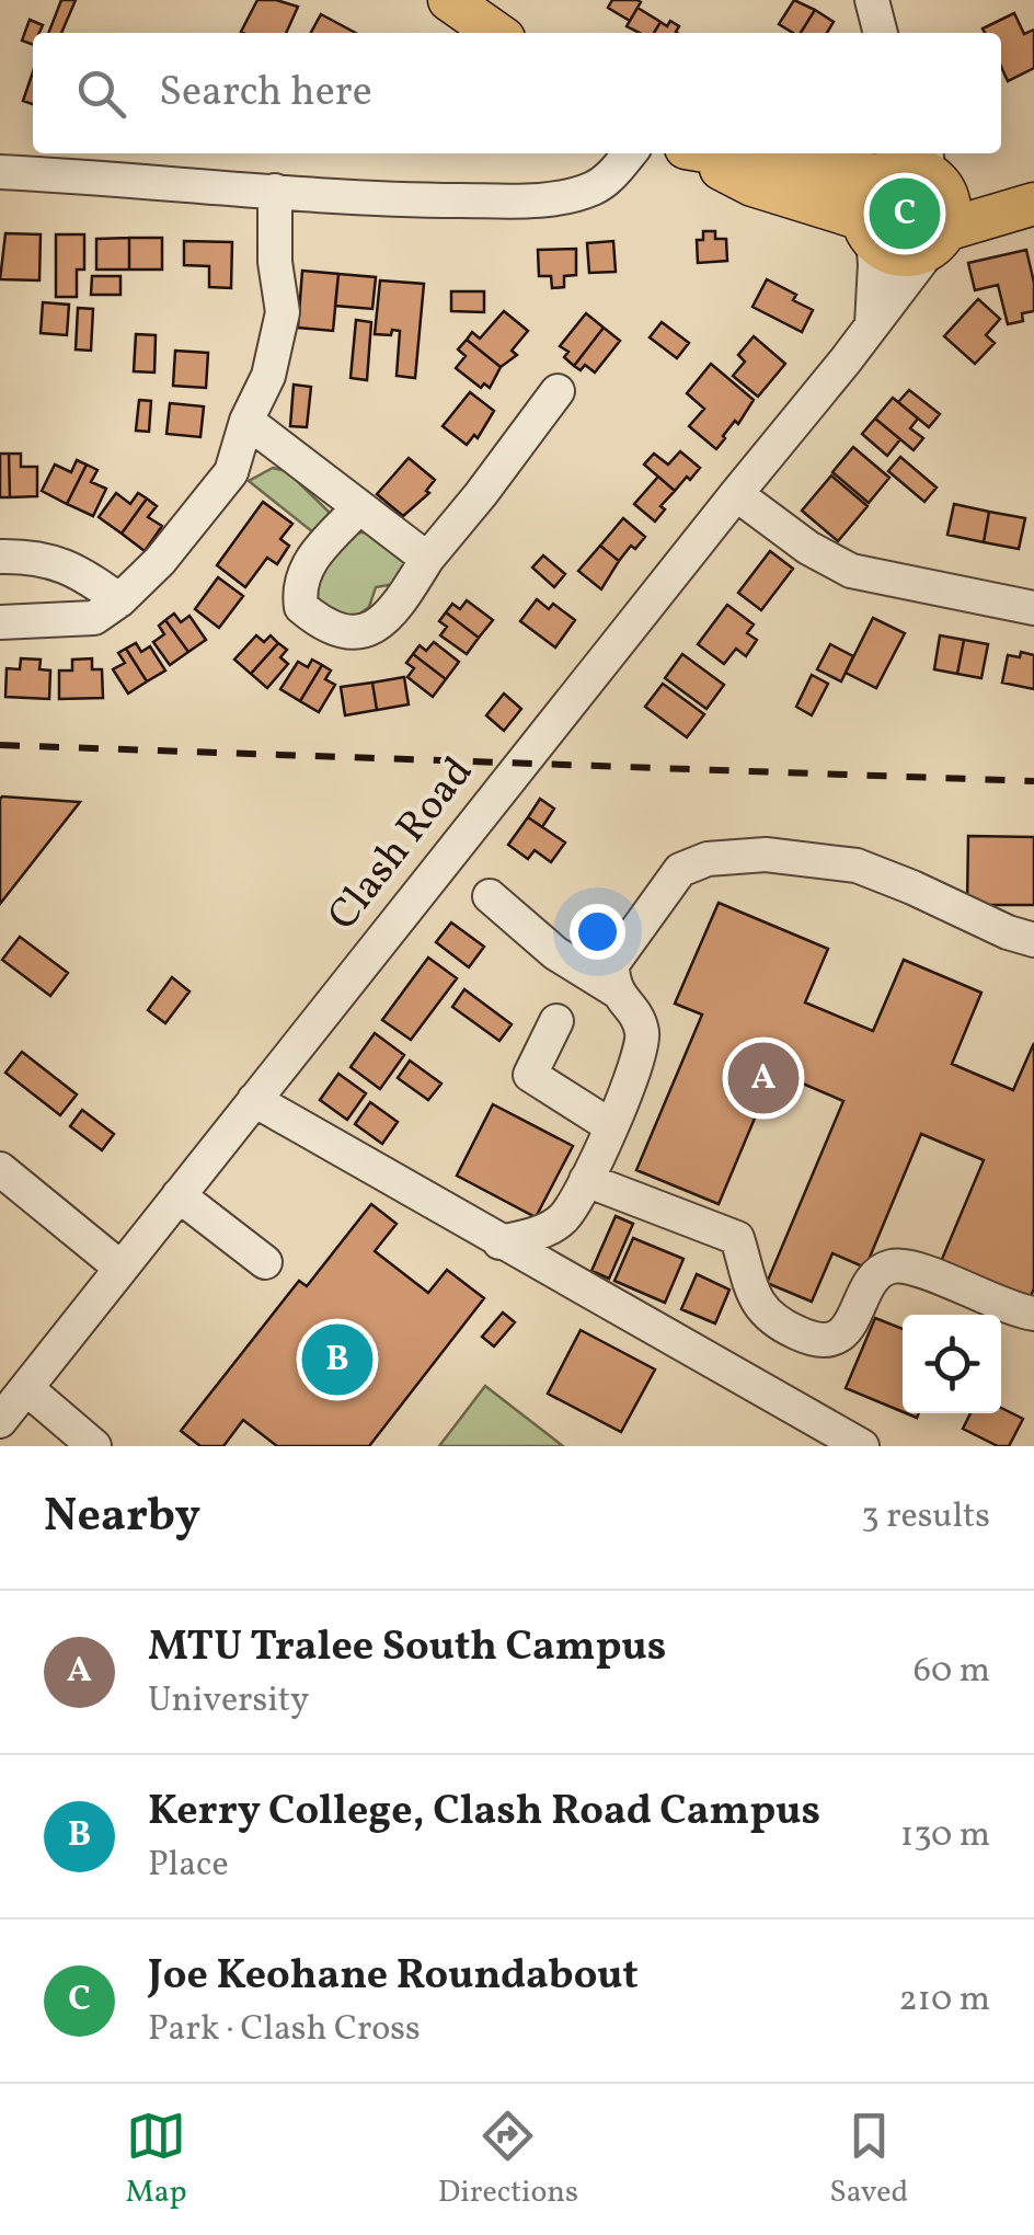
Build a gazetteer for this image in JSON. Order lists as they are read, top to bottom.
{
  "streets": {
    "street": ["Clash Road"]
  },
  "page": {
    "search": "Search here",
    "pins": ["C", "A", "B"],
    "heading": ["Nearby", "3 results"],
    "list": [
      {
        "mark": "A",
        "name": "MTU Tralee South Campus",
        "note": "University",
        "value": "60 m"
      },
      {
        "mark": "B",
        "name": "Kerry College, Clash Road Campus",
        "note": "Place",
        "value": "130 m"
      },
      {
        "mark": "C",
        "name": "Joe Keohane Roundabout",
        "note": "Park · Clash Cross",
        "value": "210 m"
      }
    ],
    "nav": ["Map", "Directions", "Saved"]
  }
}
